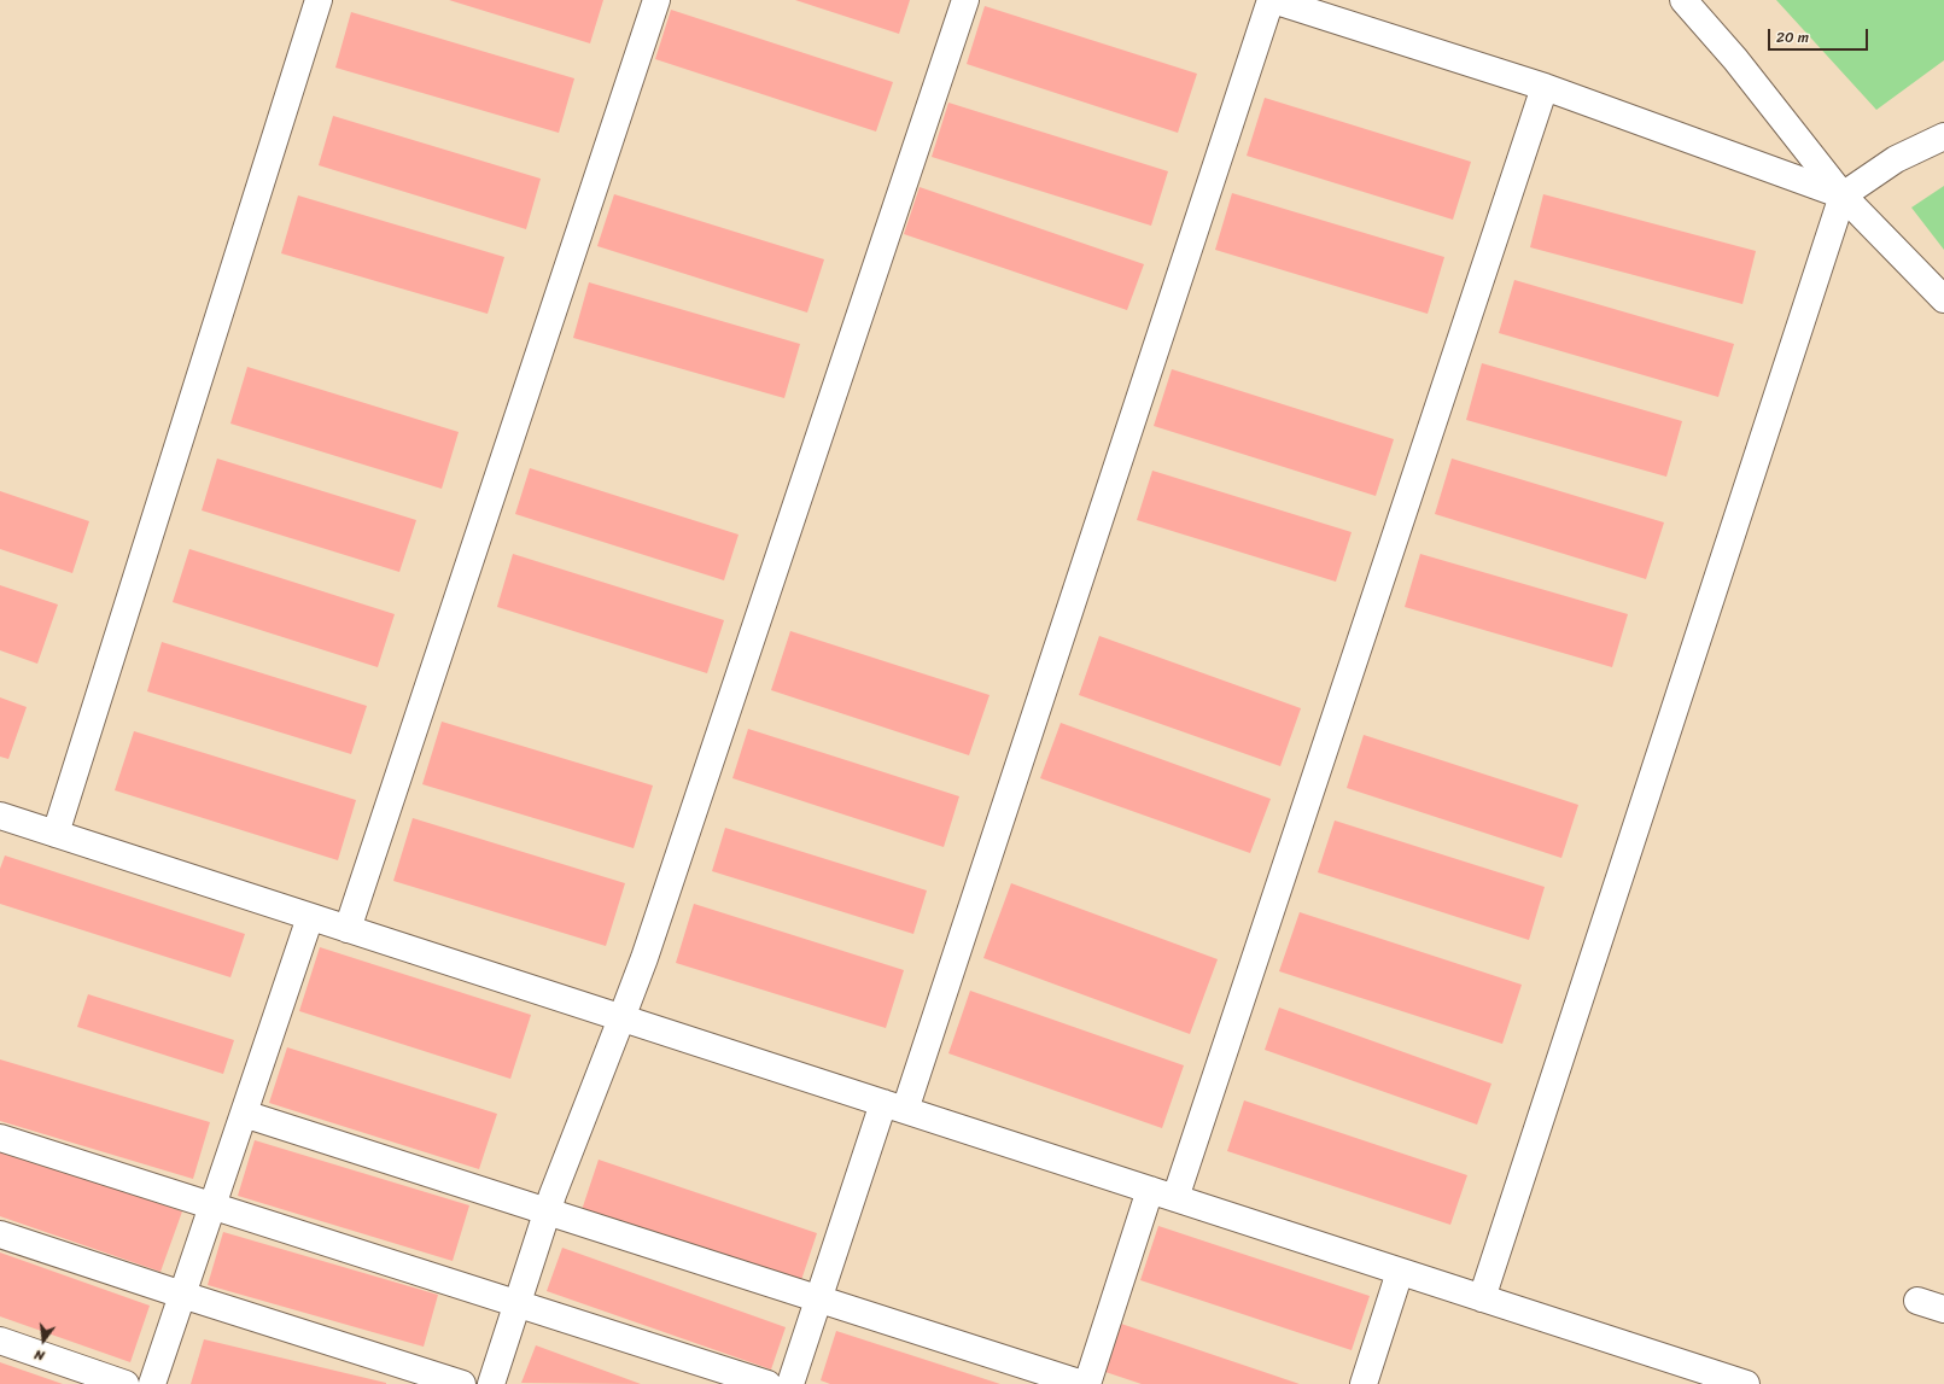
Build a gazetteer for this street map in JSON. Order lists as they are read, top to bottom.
{
  "scale_bar": "20 m",
  "north": "bottom"
}
